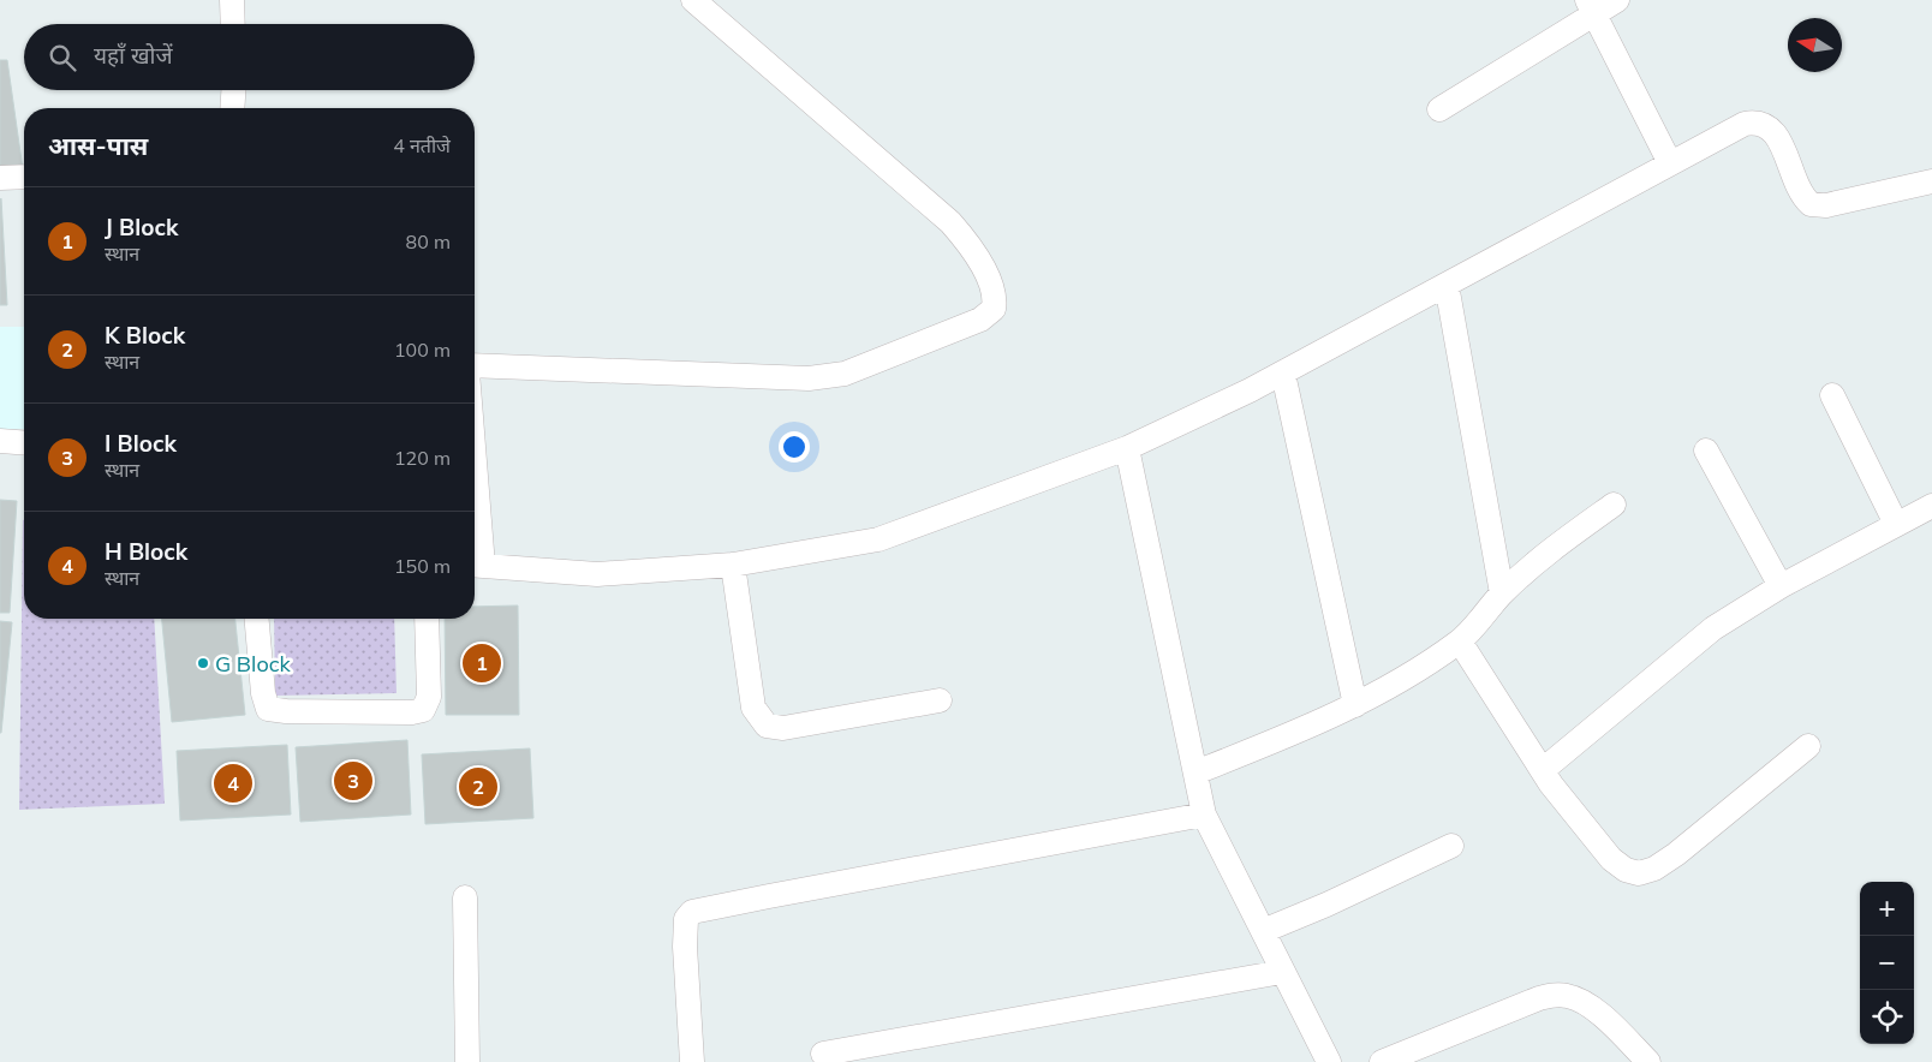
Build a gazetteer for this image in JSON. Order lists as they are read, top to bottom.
{
  "places": ["G Block"],
  "north": "left",
  "page": {
    "search": "यहाँ खोजें",
    "heading": ["आस-पास", "4 नतीजे"],
    "list": [
      {
        "mark": "1",
        "name": "J Block",
        "note": "स्थान",
        "value": "80 m"
      },
      {
        "mark": "2",
        "name": "K Block",
        "note": "स्थान",
        "value": "100 m"
      },
      {
        "mark": "3",
        "name": "I Block",
        "note": "स्थान",
        "value": "120 m"
      },
      {
        "mark": "4",
        "name": "H Block",
        "note": "स्थान",
        "value": "150 m"
      }
    ],
    "pins": [
      "1",
      "3",
      "4",
      "2"
    ],
    "map_buttons": ["+", "−"]
  }
}
